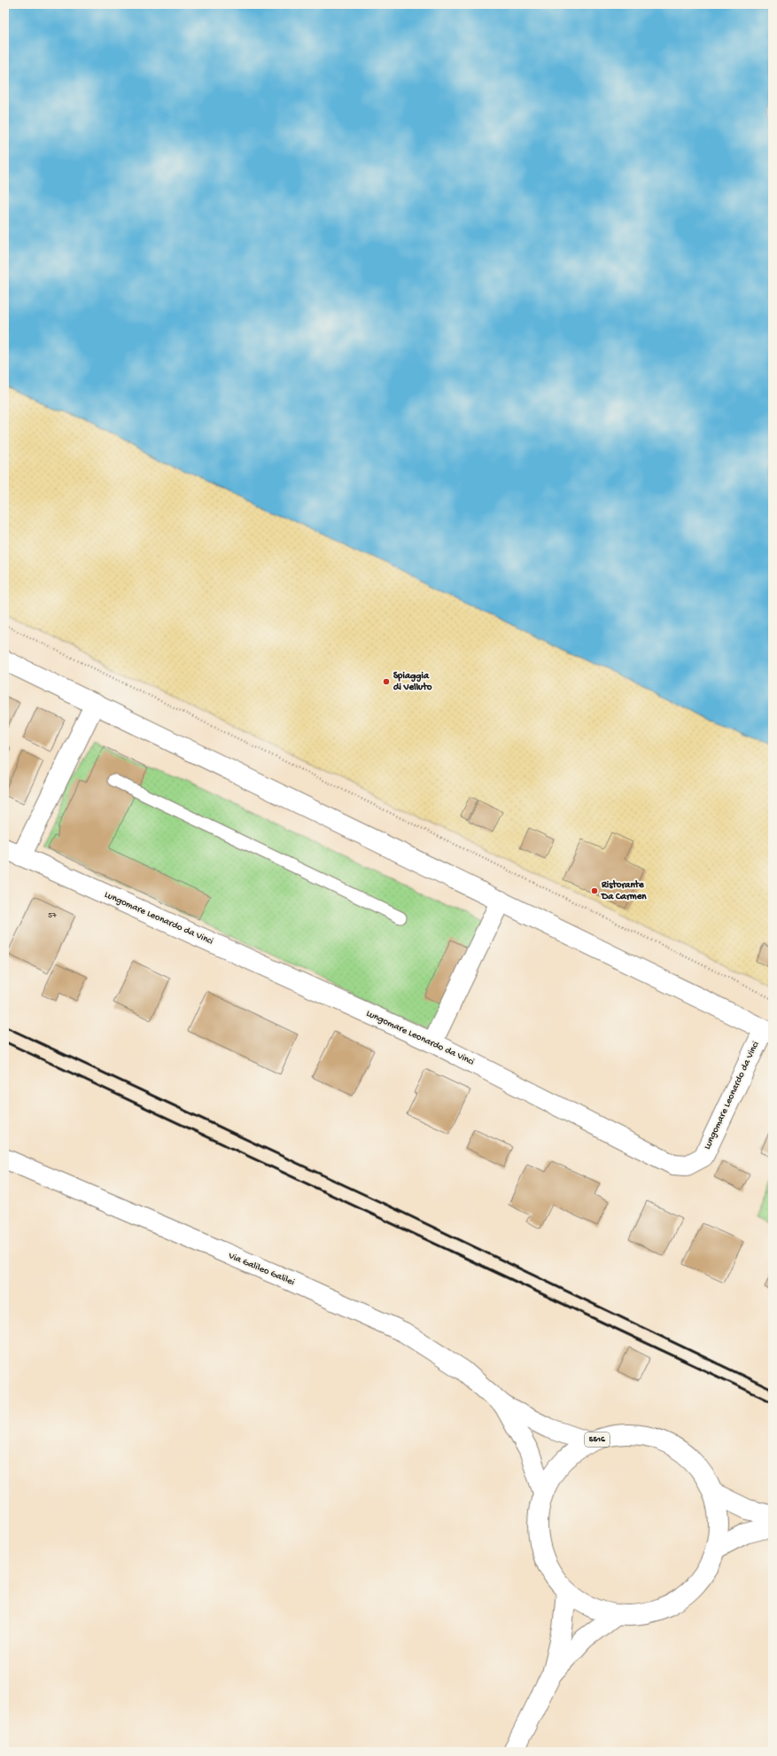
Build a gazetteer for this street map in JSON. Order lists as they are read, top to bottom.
{
  "streets": {
    "street": ["Lungomare Leonardo da Vinci", "Via Galileo Galilei", "SS16"]
  },
  "crossings": [
    ["Via Galileo Galilei", "SS16"]
  ],
  "places": ["Spiaggia di Velluto", "Ristorante Da Carmen"],
  "house_numbers": ["57"]
}
